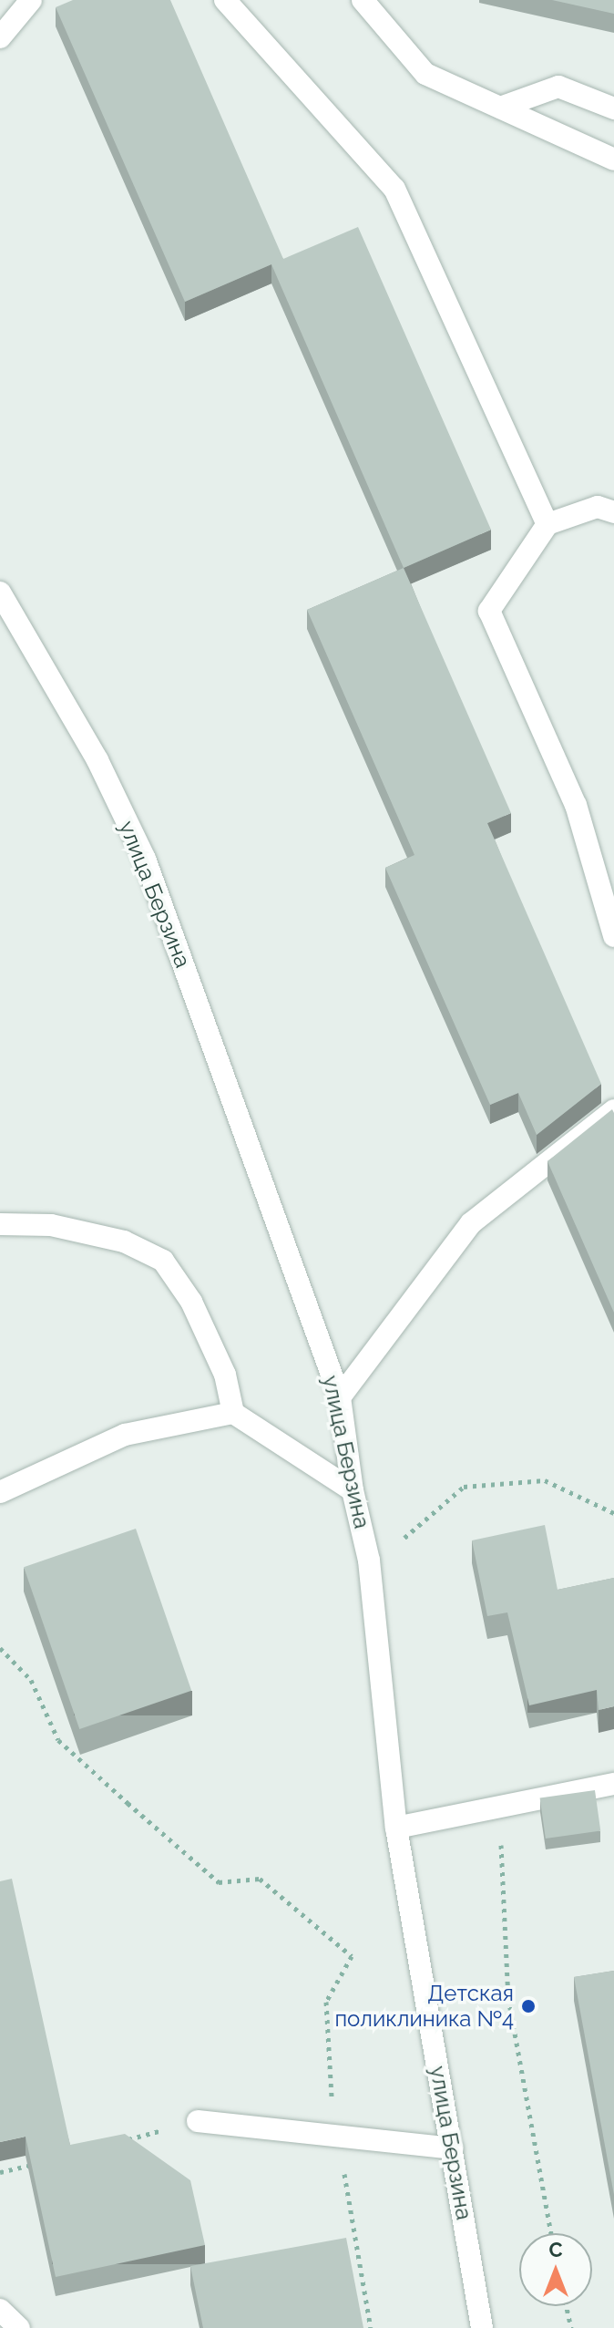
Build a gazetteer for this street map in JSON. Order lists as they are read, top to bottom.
{
  "streets": {
    "street": ["улица Берзина"]
  },
  "places": ["Детская поликлиника №4"],
  "north": "top"
}
